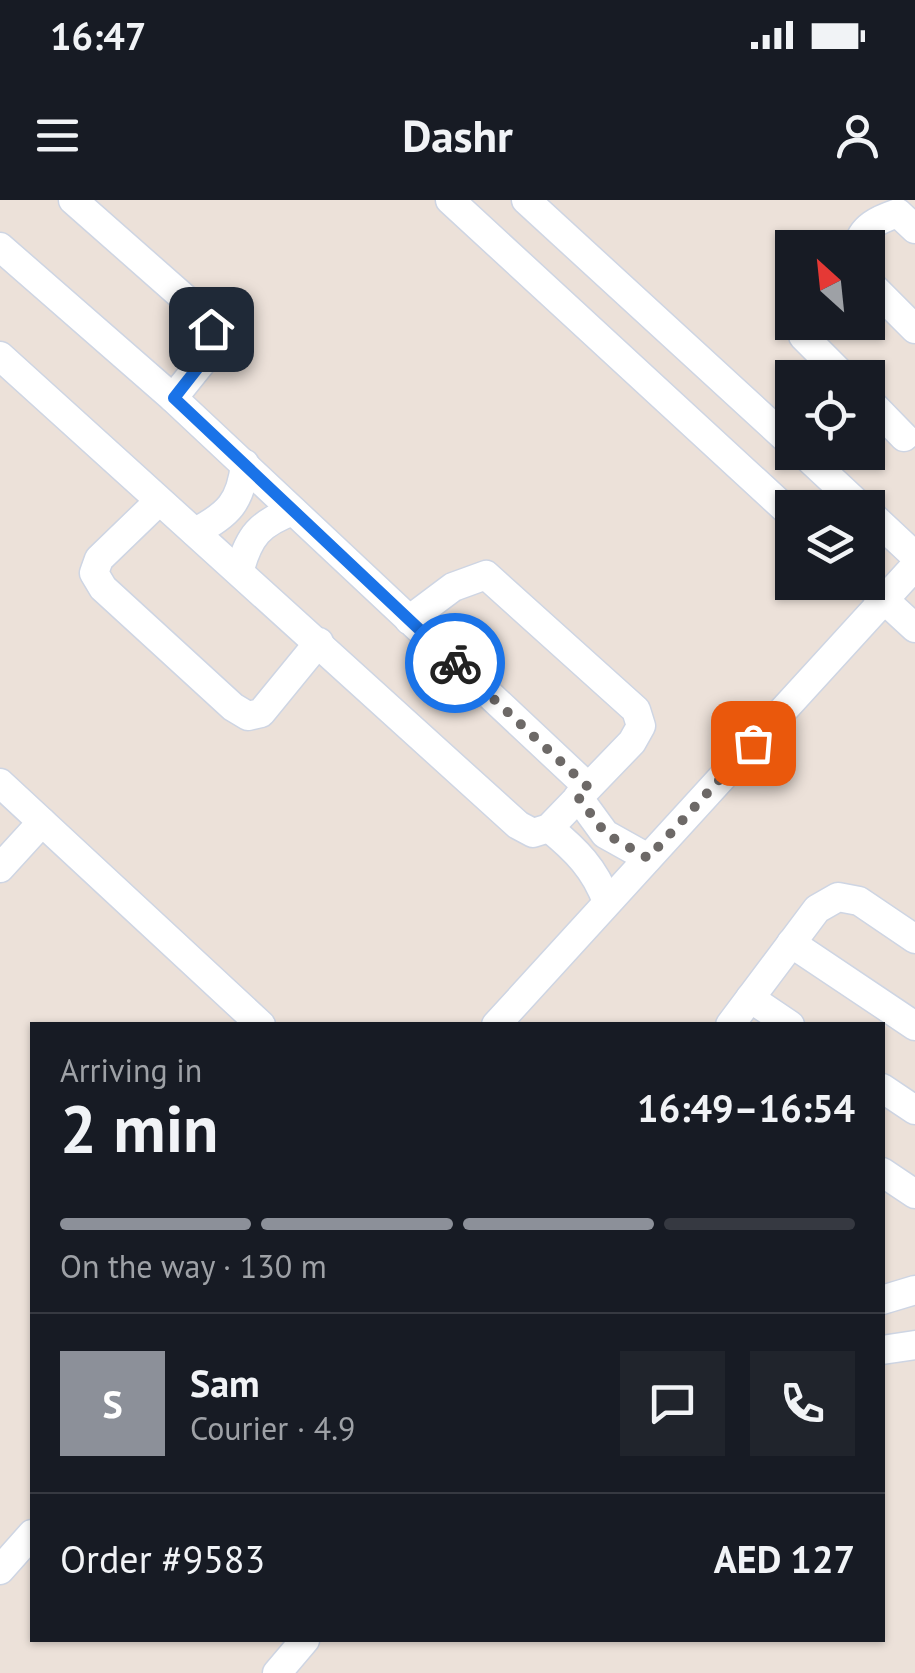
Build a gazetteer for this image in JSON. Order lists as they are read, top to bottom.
{
  "north": "top left",
  "page": {
    "status": "16:47",
    "header": "Dashr",
    "heading": ["2 min", "Arriving in", "16:49–16:54"],
    "panel": [
      "Sam",
      "Courier · 4.9",
      "Order #9583",
      "AED 127"
    ],
    "bar": "On the way · 130 m",
    "round": "S"
  }
}
